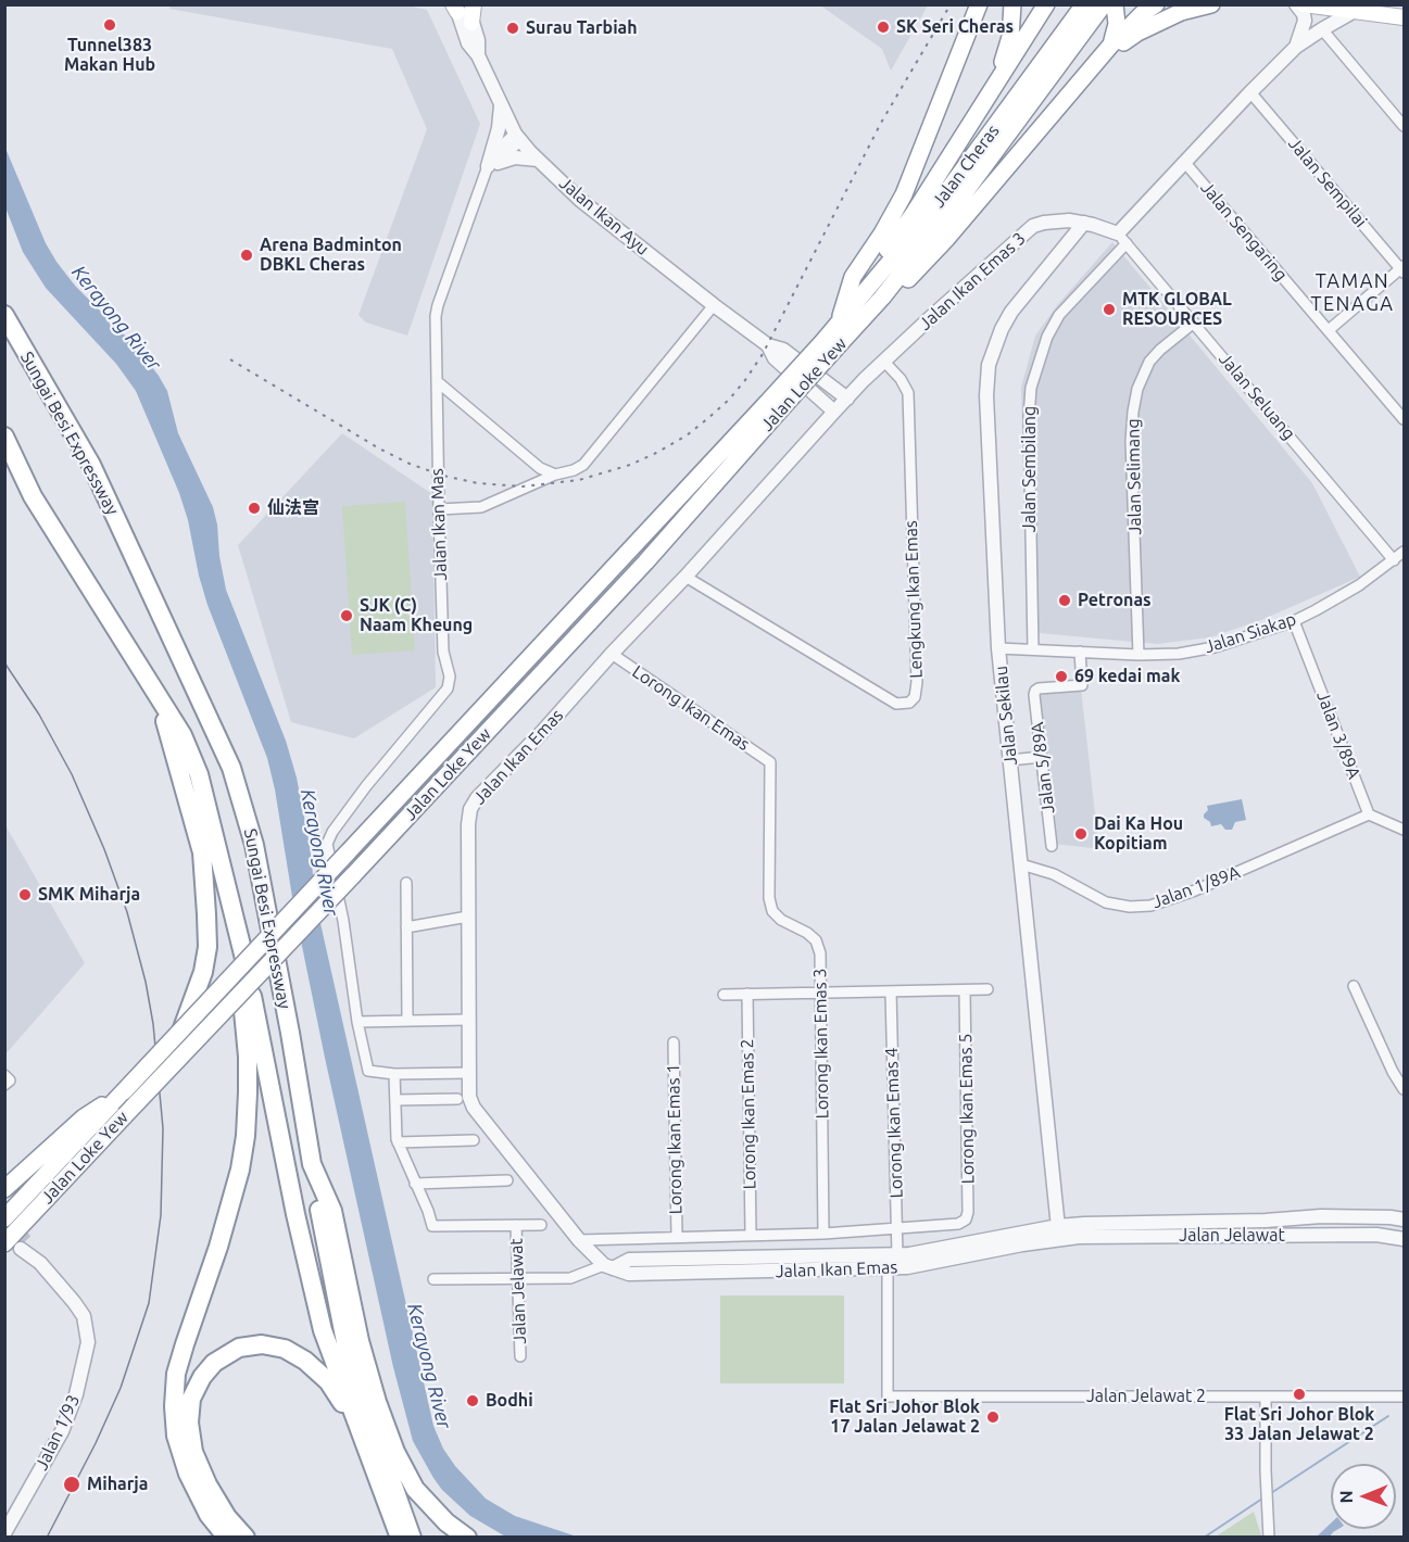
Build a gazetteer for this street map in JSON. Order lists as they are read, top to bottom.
{
  "streets": {
    "highway": ["Jalan Cheras", "Jalan Loke Yew", "Sungai Besi Expressway"],
    "street": [
      "Jalan Sempilai",
      "Jalan Ikan Ayu",
      "Jalan Sengaring",
      "Jalan Ikan Emas 3",
      "Jalan Seluang",
      "Jalan Sembilang",
      "Jalan Selimang",
      "Jalan Ikan Mas",
      "Lengkung Ikan Emas",
      "Jalan Siakap",
      "Lorong Ikan Emas",
      "Jalan Sekilau",
      "Jalan 3/89A",
      "Jalan Ikan Emas",
      "Jalan 5/89A",
      "Jalan 1/89A",
      "Lorong Ikan Emas 3",
      "Lorong Ikan Emas 5",
      "Lorong Ikan Emas 2",
      "Lorong Ikan Emas 4",
      "Lorong Ikan Emas 1",
      "Jalan Jelawat",
      "Jalan Jelawat 2",
      "Jalan 1/93"
    ]
  },
  "crossings": [
    ["Jalan Cheras", "Jalan Loke Yew"],
    ["Jalan Sempilai", "Jalan Sembilang"],
    ["Jalan Ikan Ayu", "Jalan Ikan Emas 3"],
    ["Jalan Ikan Ayu", "Jalan Ikan Mas"],
    ["Jalan Ikan Ayu", "Jalan Ikan Emas"],
    ["Jalan Sengaring", "Jalan Sembilang"],
    ["Jalan Ikan Emas 3", "Jalan Seluang"],
    ["Jalan Ikan Emas 3", "Jalan Sembilang"],
    ["Jalan Ikan Emas 3", "Lengkung Ikan Emas"],
    ["Jalan Ikan Emas 3", "Jalan Sekilau"],
    ["Jalan Ikan Emas 3", "Jalan Ikan Emas"],
    ["Jalan Loke Yew", "Jalan 1/93"],
    ["Jalan Seluang", "Jalan Sembilang"],
    ["Jalan Seluang", "Jalan Selimang"],
    ["Jalan Seluang", "Jalan Siakap"],
    ["Jalan Sembilang", "Jalan Siakap"],
    ["Jalan Selimang", "Jalan Siakap"],
    ["Lengkung Ikan Emas", "Jalan Ikan Emas"],
    ["Jalan Siakap", "Jalan Sekilau"],
    ["Jalan Siakap", "Jalan 3/89A"],
    ["Jalan Siakap", "Jalan 5/89A"],
    ["Lorong Ikan Emas", "Jalan Ikan Emas"],
    ["Lorong Ikan Emas", "Lorong Ikan Emas 3"],
    ["Jalan Sekilau", "Jalan Ikan Emas"],
    ["Jalan Sekilau", "Jalan 1/89A"],
    ["Jalan Sekilau", "Jalan Jelawat"],
    ["Jalan 3/89A", "Jalan 1/89A"],
    ["Jalan Ikan Emas", "Lorong Ikan Emas 4"],
    ["Jalan Ikan Emas", "Jalan Jelawat"],
    ["Jalan Ikan Emas", "Jalan Jelawat 2"],
    ["Lorong Ikan Emas 5", "Lorong Ikan Emas 4"]
  ],
  "districts": ["TAMAN TENAGA"],
  "water": ["Kerayong River"],
  "places": [
    "Tunnel383 Makan Hub",
    "SK Seri Cheras",
    "Surau Tarbiah",
    "Arena Badminton DBKL Cheras",
    "MTK GLOBAL RESOURCES",
    "仙法宫",
    "Petronas",
    "SJK (C) Naam Kheung",
    "69 kedai mak",
    "Dai Ka Hou Kopitiam",
    "SMK Miharja",
    "Flat Sri Johor Blok 33 Jalan Jelawat 2",
    "Bodhi",
    "Flat Sri Johor Blok 17 Jalan Jelawat 2",
    "Miharja"
  ],
  "north": "left"
}
